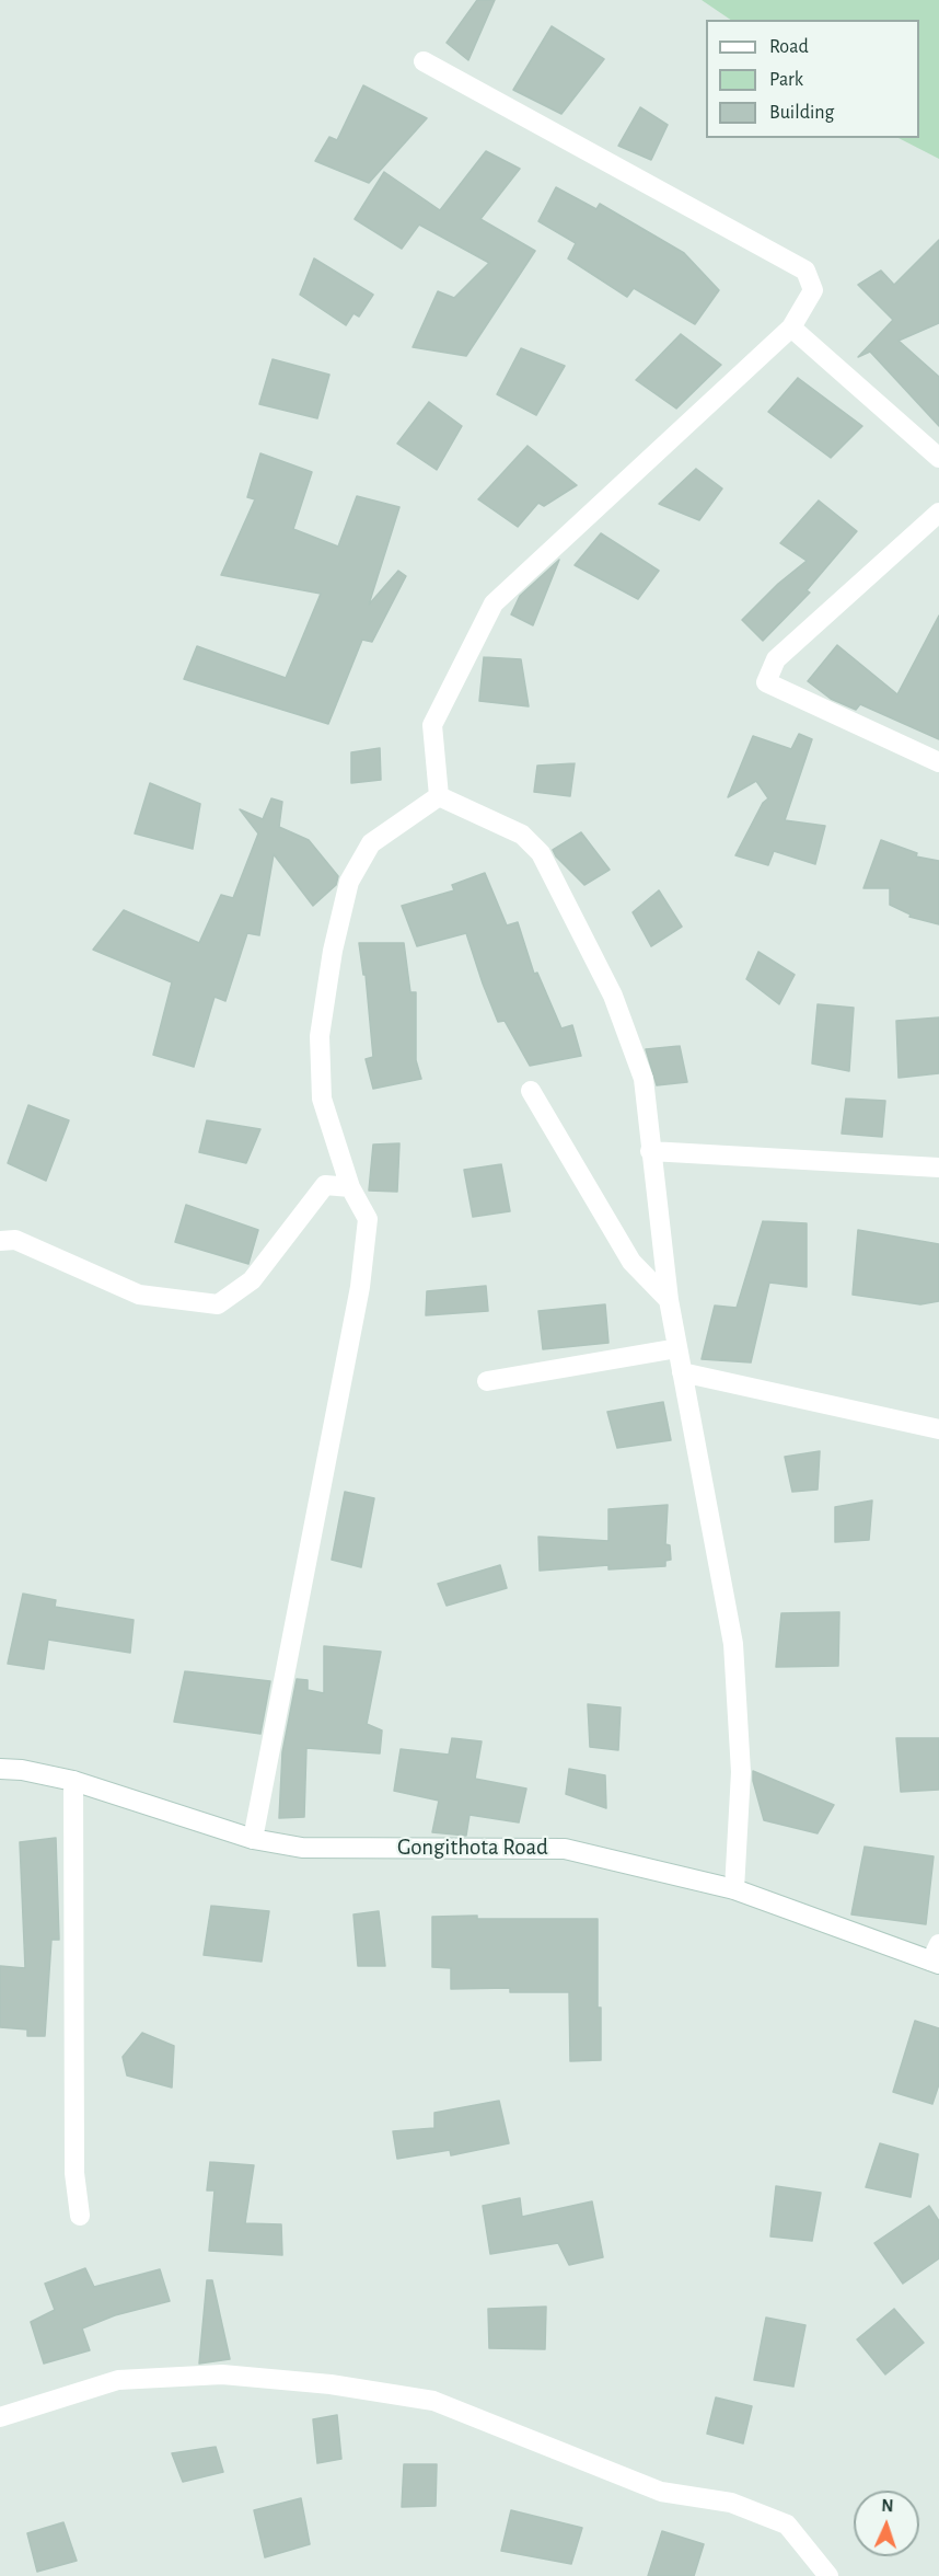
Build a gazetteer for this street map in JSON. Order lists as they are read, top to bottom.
{
  "streets": {
    "street": ["Gongithota Road"]
  },
  "legend": ["Road", "Park", "Building"],
  "north": "top"
}
